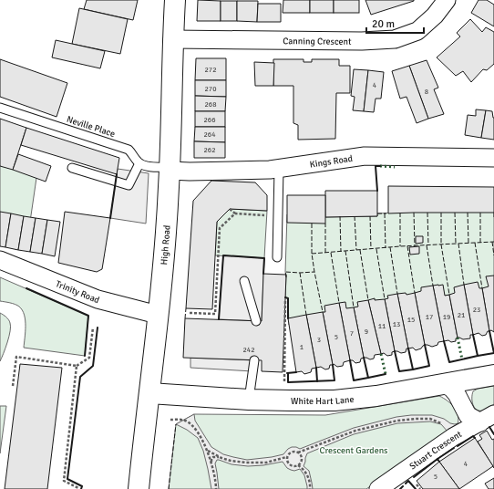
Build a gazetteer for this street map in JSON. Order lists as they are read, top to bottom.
{
  "streets": {
    "main road": ["High Road", "White Hart Lane"],
    "street": [
      "Canning Crescent",
      "Kings Road",
      "Trinity Road",
      "Stuart Crescent"
    ],
    "lane": ["Neville Place"]
  },
  "crossings": [
    ["Canning Crescent", "High Road"],
    ["Kings Road", "High Road"],
    ["High Road", "Trinity Road"],
    ["High Road", "White Hart Lane"]
  ],
  "parks": ["Crescent Gardens"],
  "house_numbers": [
    "272",
    "4",
    "270",
    "8",
    "268",
    "266",
    "264",
    "262",
    "23",
    "21",
    "17",
    "19",
    "15",
    "13",
    "11",
    "9",
    "7",
    "5",
    "3",
    "1",
    "242",
    "4",
    "5"
  ],
  "scale_bar": "20 m"
}
